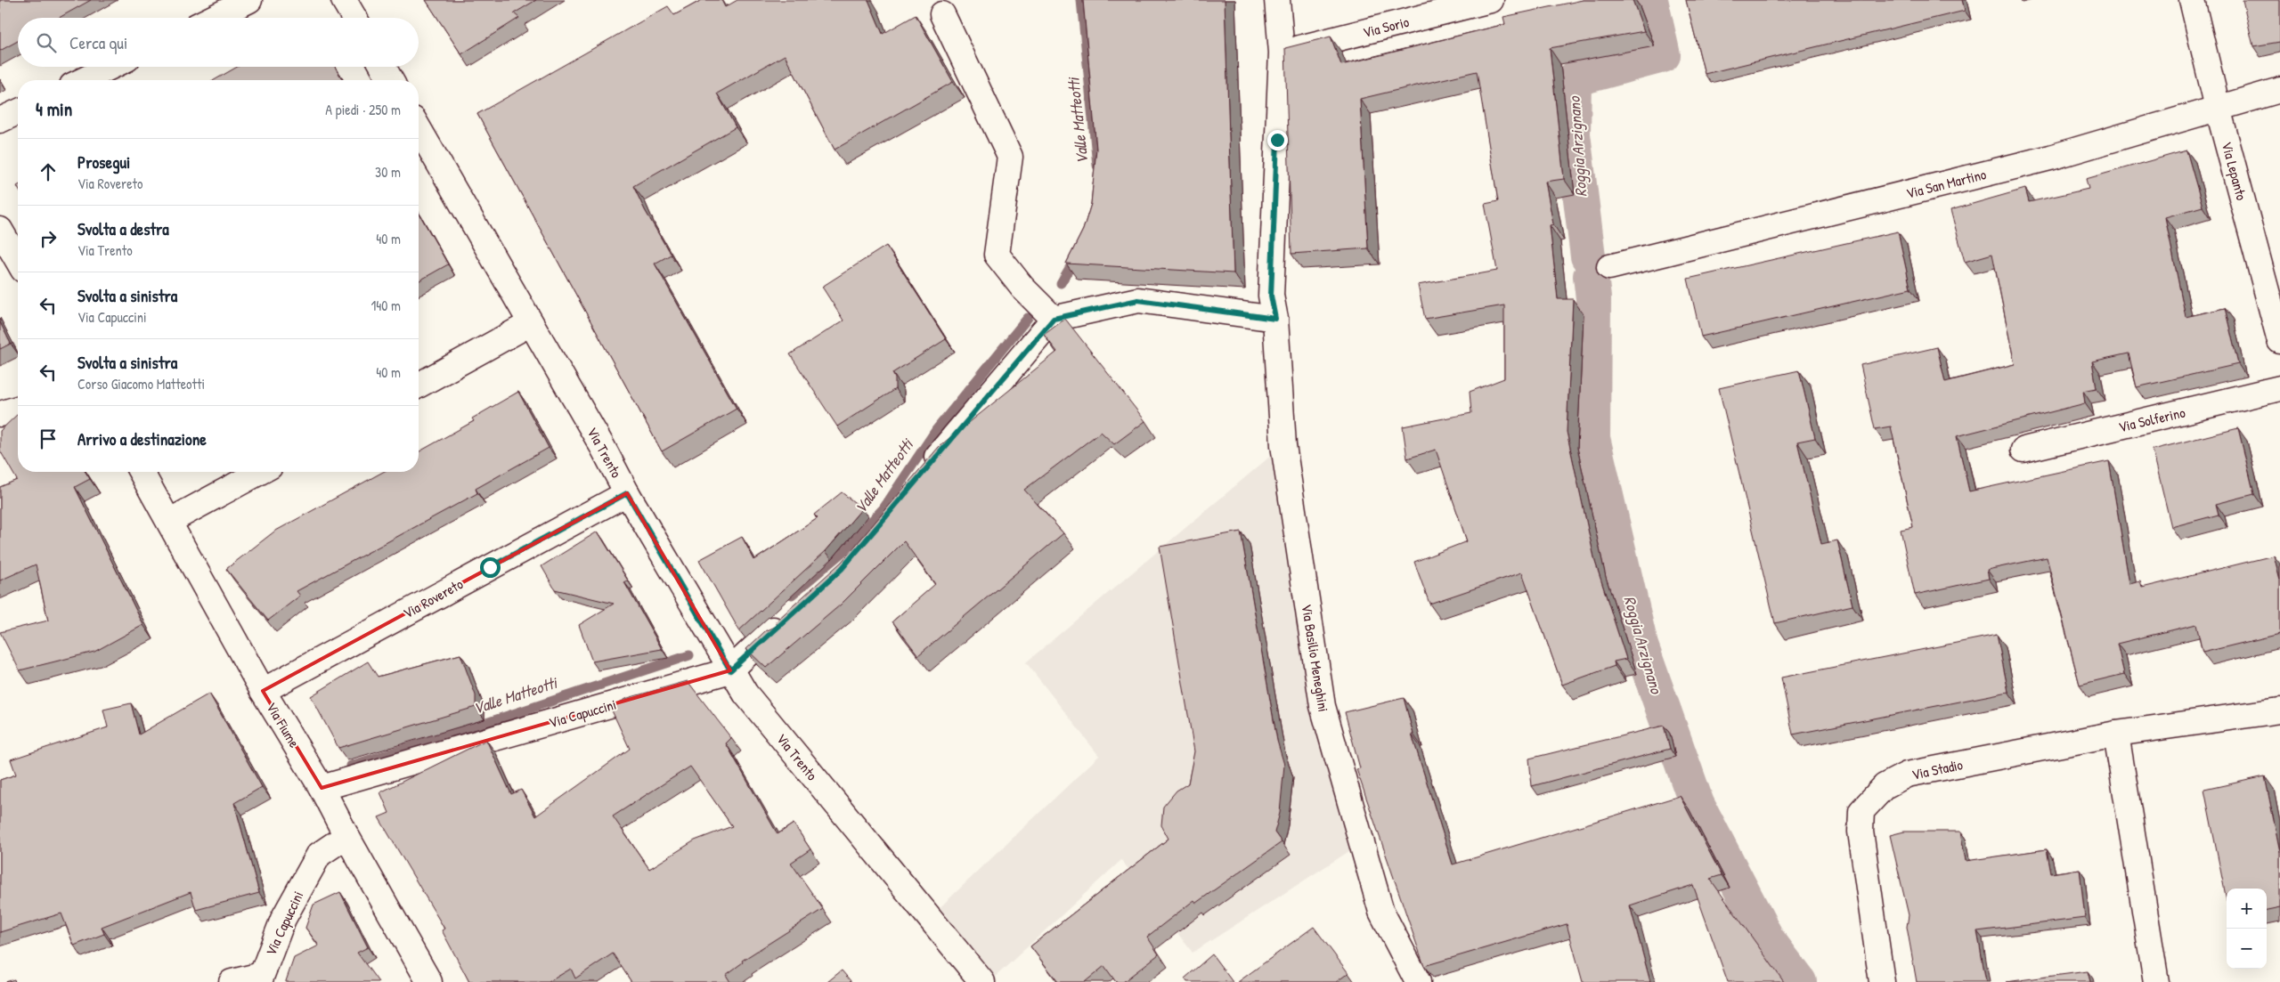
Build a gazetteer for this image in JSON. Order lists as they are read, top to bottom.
{
  "streets": {
    "street": [
      "Via Sorio",
      "Via Lepanto",
      "Via San Martino",
      "Via Solferino",
      "Via Trento",
      "Via Rovereto",
      "Via Basilio Meneghini",
      "Via Capuccini",
      "Via Fiume",
      "Via Stadio"
    ]
  },
  "crossings": [
    ["Via Sorio", "Via Basilio Meneghini"],
    ["Via Lepanto", "Via San Martino"],
    ["Via Trento", "Via Rovereto"],
    ["Via Trento", "Via Capuccini"],
    ["Via Rovereto", "Via Fiume"],
    ["Via Capuccini", "Via Fiume"]
  ],
  "water": ["Valle Matteotti", "Roggia Arzignano"],
  "page": {
    "search": "Cerca qui",
    "heading": ["4 min", "A piedi · 250 m"],
    "list": [
      ["Prosegui", "Via Rovereto", "30 m"],
      ["Svolta a destra", "Via Trento", "40 m"],
      ["Svolta a sinistra", "Via Capuccini", "140 m"],
      ["Svolta a sinistra", "Corso Giacomo Matteotti", "40 m"],
      "Arrivo a destinazione"
    ],
    "map_buttons": ["+", "−"]
  }
}
